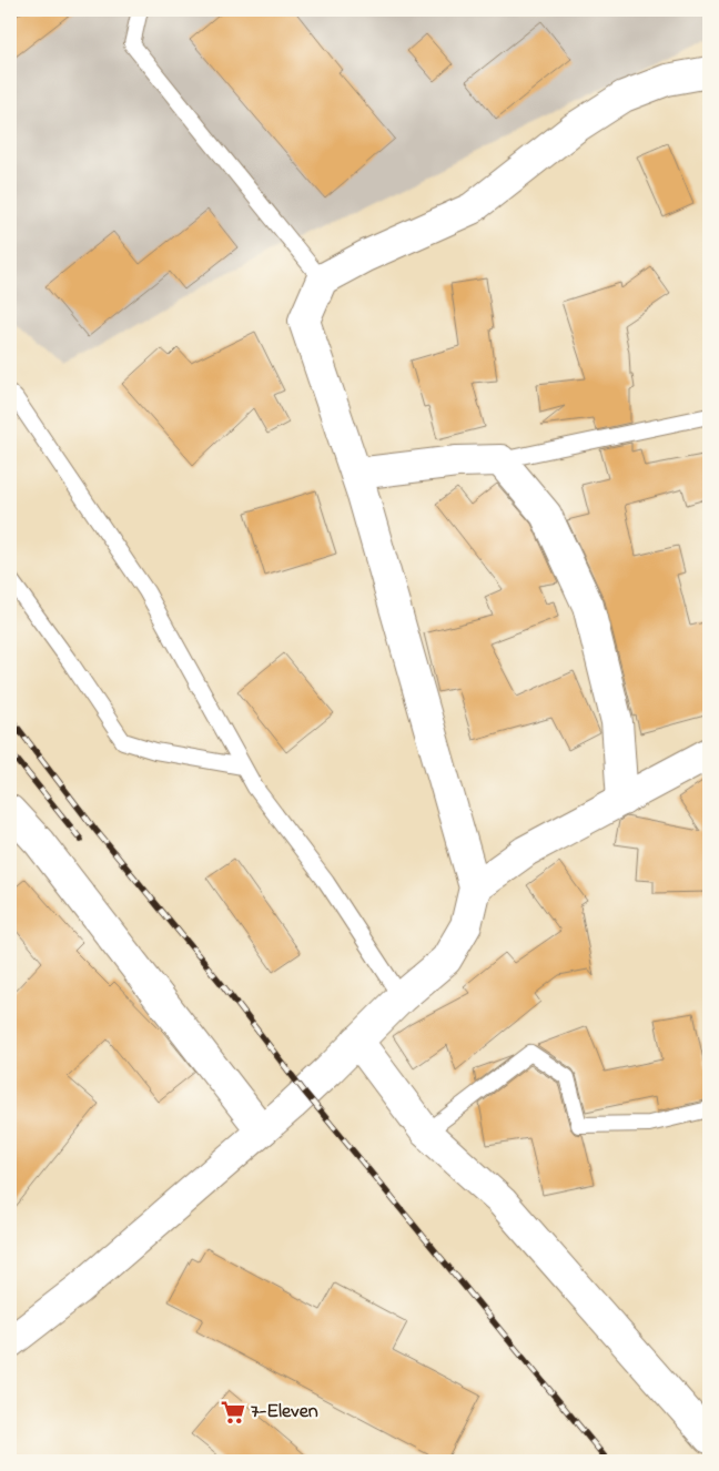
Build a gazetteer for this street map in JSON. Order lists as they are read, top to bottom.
{
  "places": {
    "supermarket": ["7-Eleven"]
  }
}
